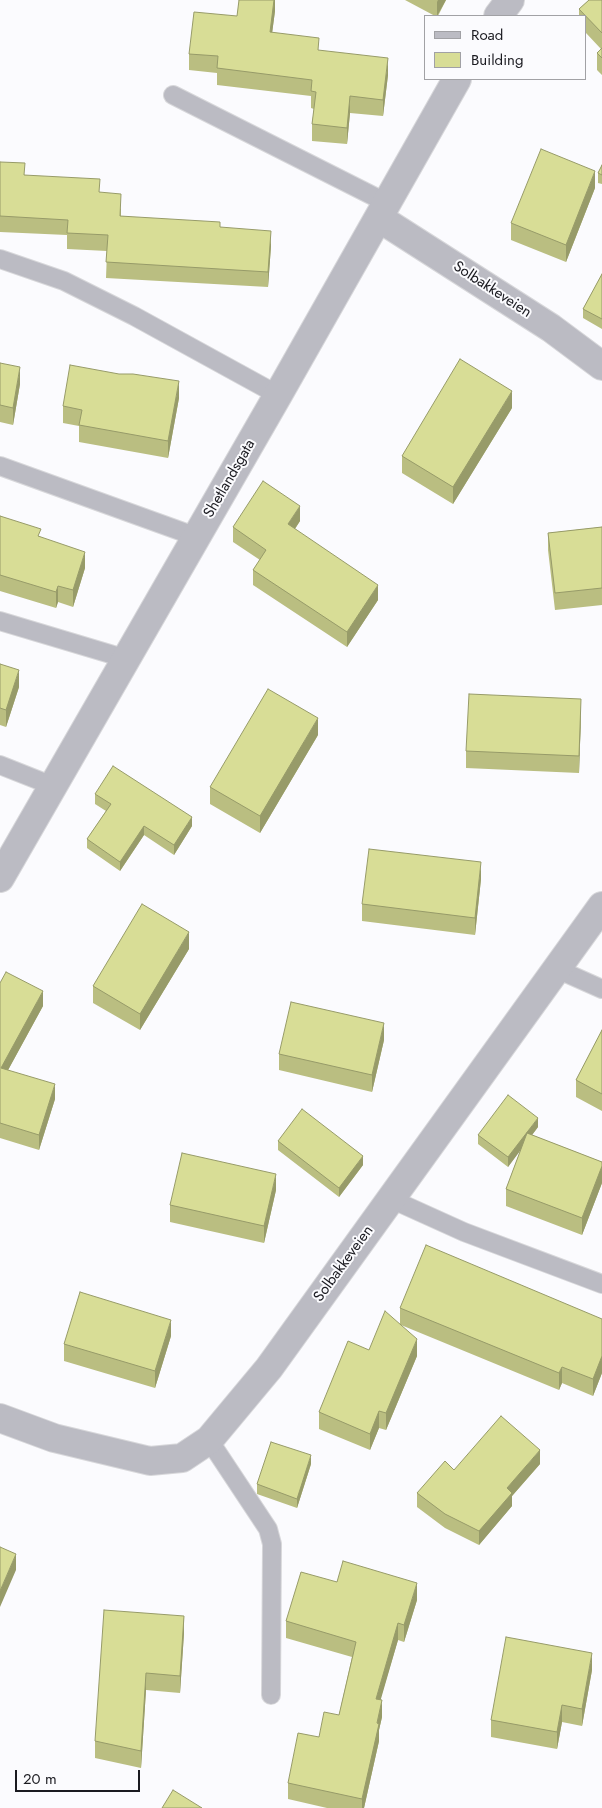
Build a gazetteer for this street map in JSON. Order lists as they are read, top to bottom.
{
  "streets": {
    "street": ["Solbakkeveien", "Shetlandsgata"]
  },
  "crossings": [
    ["Solbakkeveien", "Shetlandsgata"]
  ],
  "legend": ["Road", "Building"],
  "scale_bar": "20 m"
}
